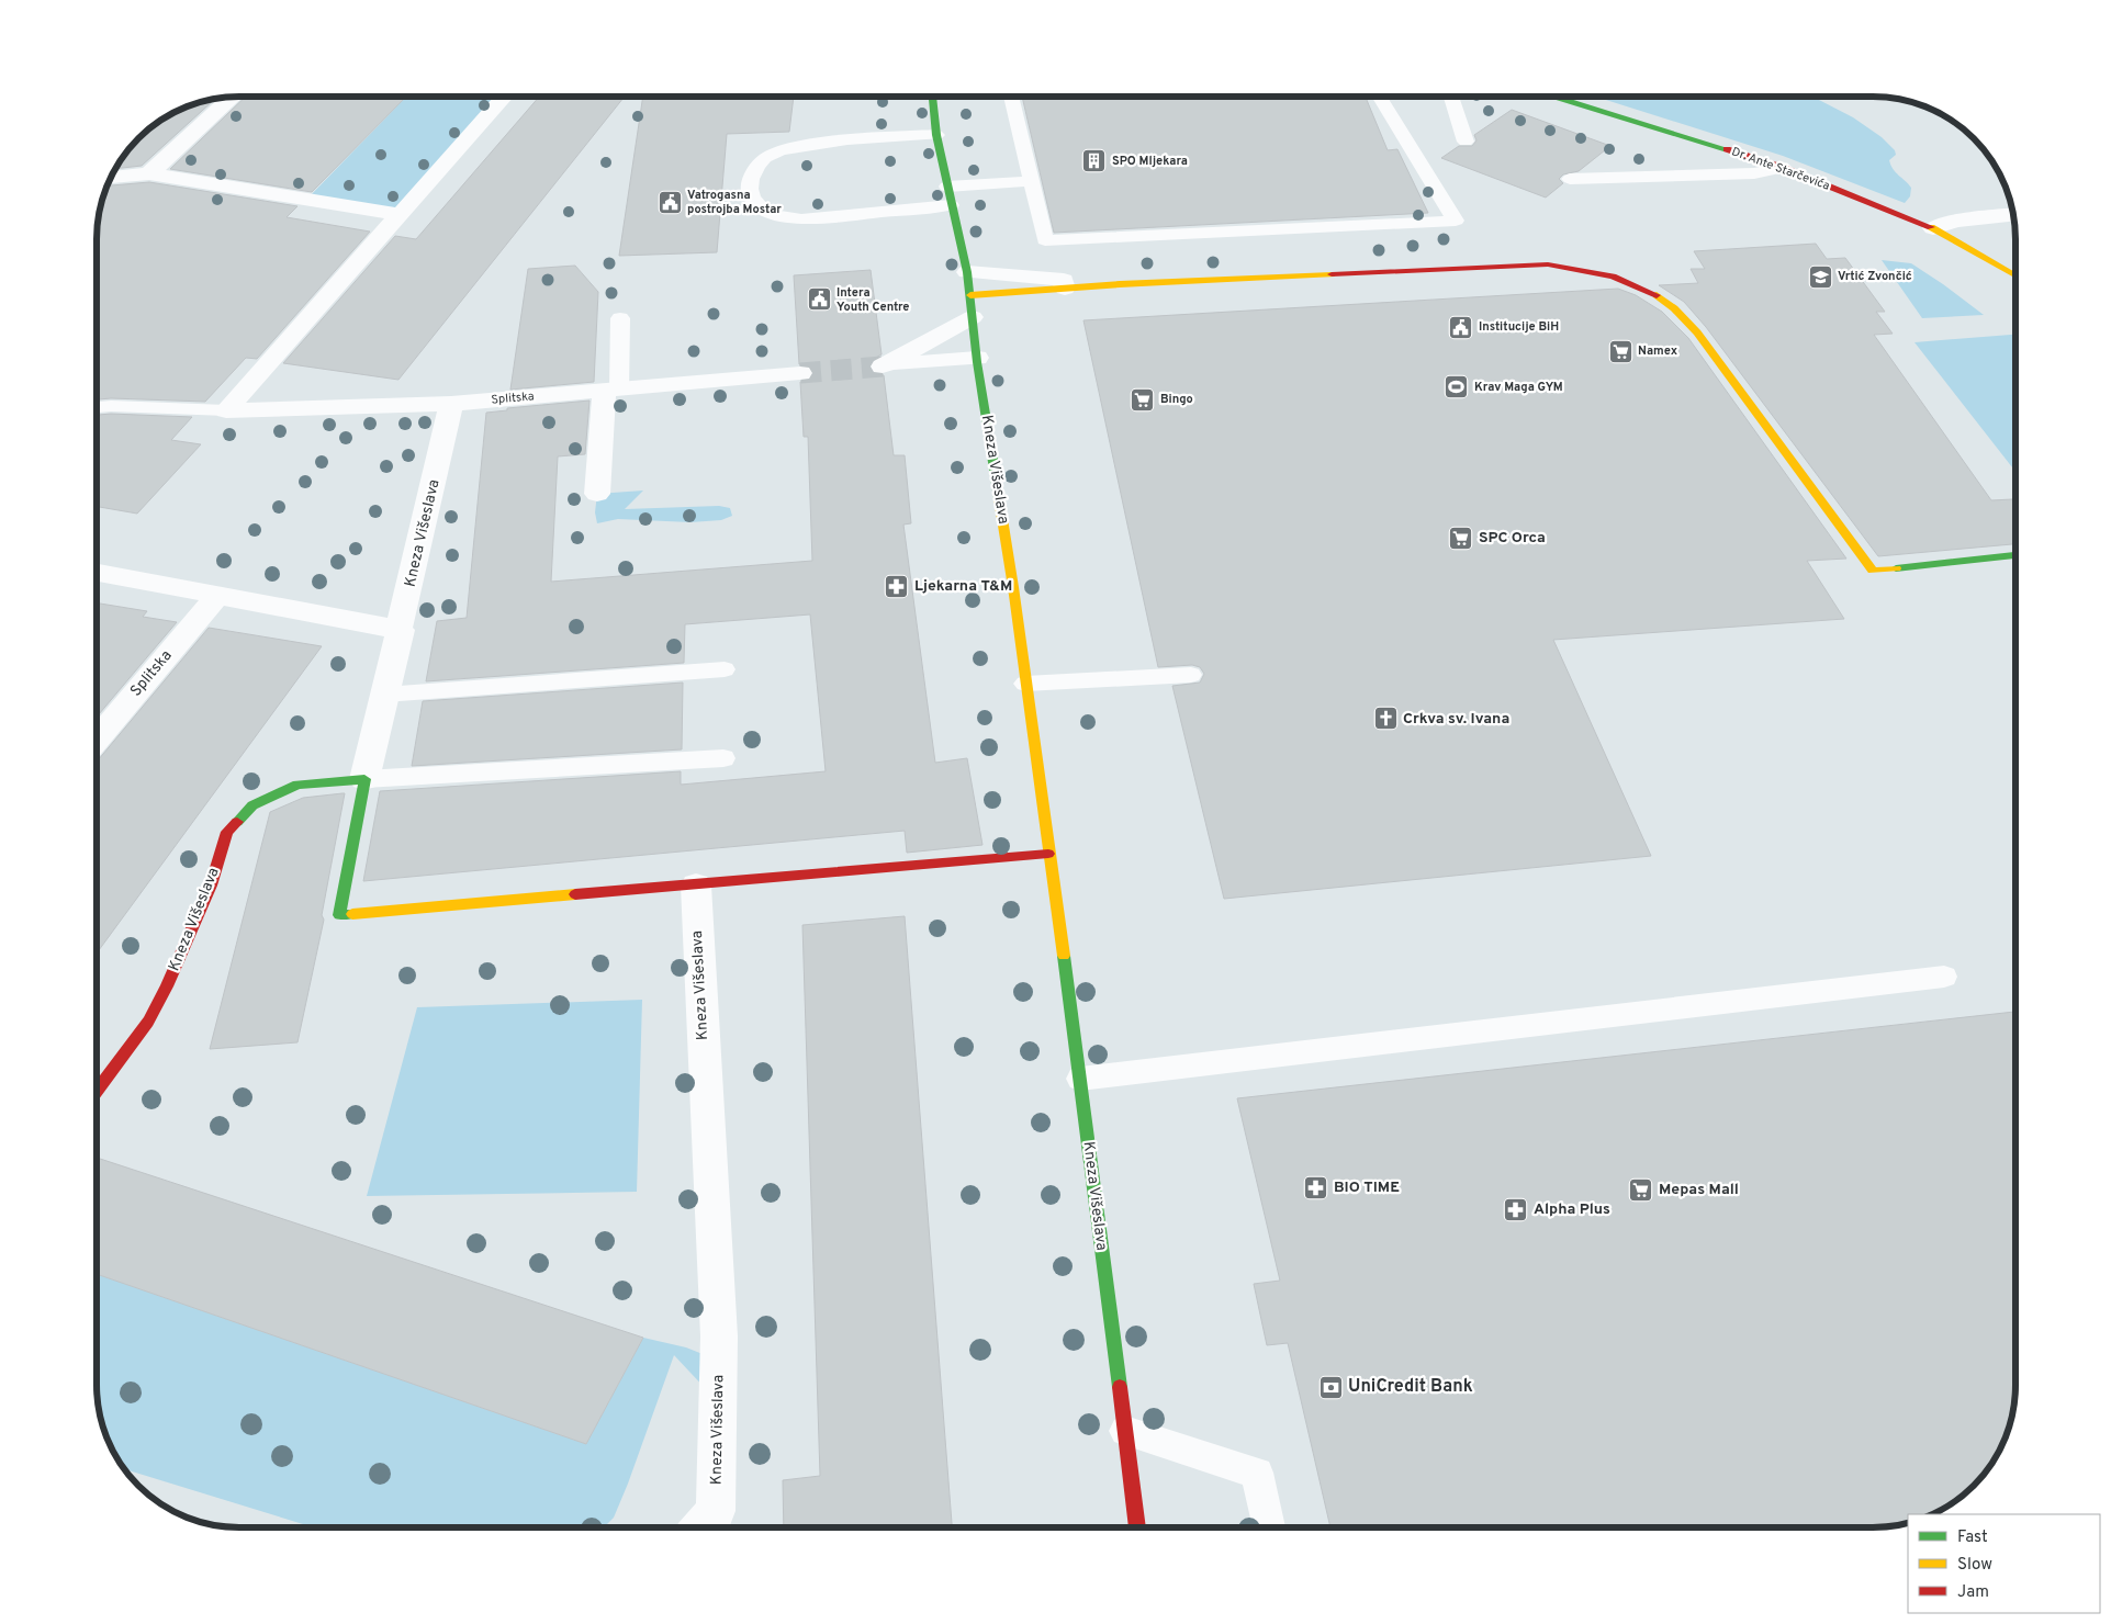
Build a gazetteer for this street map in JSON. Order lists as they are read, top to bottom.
{
  "streets": {
    "street": ["Dr. Ante Starčevića", "Splitska", "Kneza Višeslava"]
  },
  "crossings": [
    ["Splitska", "Kneza Višeslava"]
  ],
  "places": {
    "building": ["SPO Mljekara"],
    "public building": ["Vatrogasna postrojba Mostar", "Intera Youth Centre", "Institucije BiH"],
    "school or university": ["Vrtić Zvončić"],
    "supermarket": [
      "Namex",
      "Bingo",
      "SPC Orca",
      "Mepas Mall"
    ],
    "sports": ["Krav Maga GYM"],
    "pharmacy": ["Ljekarna T&M", "BIO TIME", "Alpha Plus"],
    "church": ["Crkva sv. Ivana"],
    "bank": ["UniCredit Bank"]
  },
  "legend": ["Fast", "Slow", "Jam"]
}
